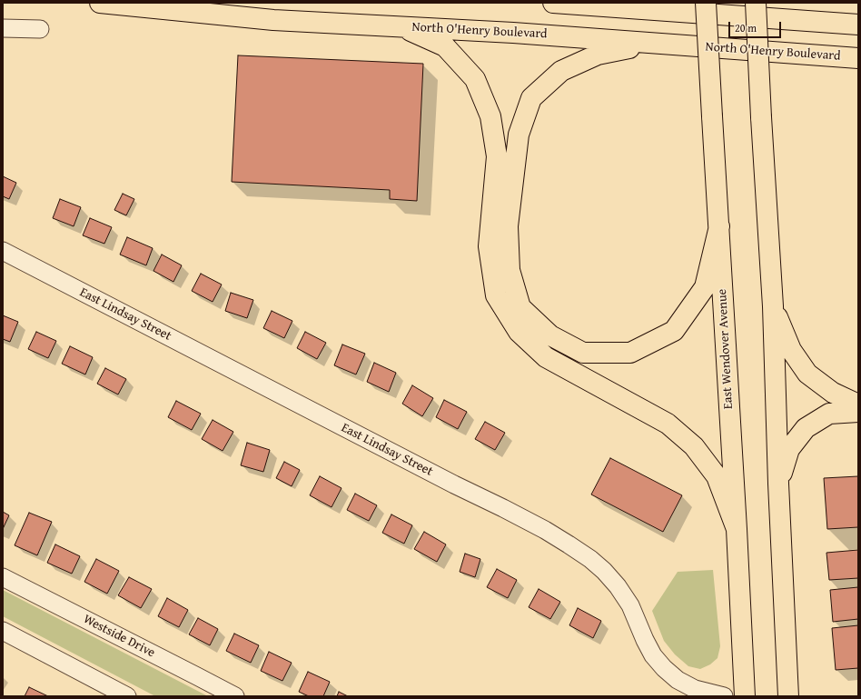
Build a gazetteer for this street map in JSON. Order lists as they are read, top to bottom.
{
  "streets": {
    "highway": ["North O'Henry Boulevard", "East Wendover Avenue"],
    "street": ["East Lindsay Street", "Westside Drive"]
  },
  "scale_bar": "20 m"
}
